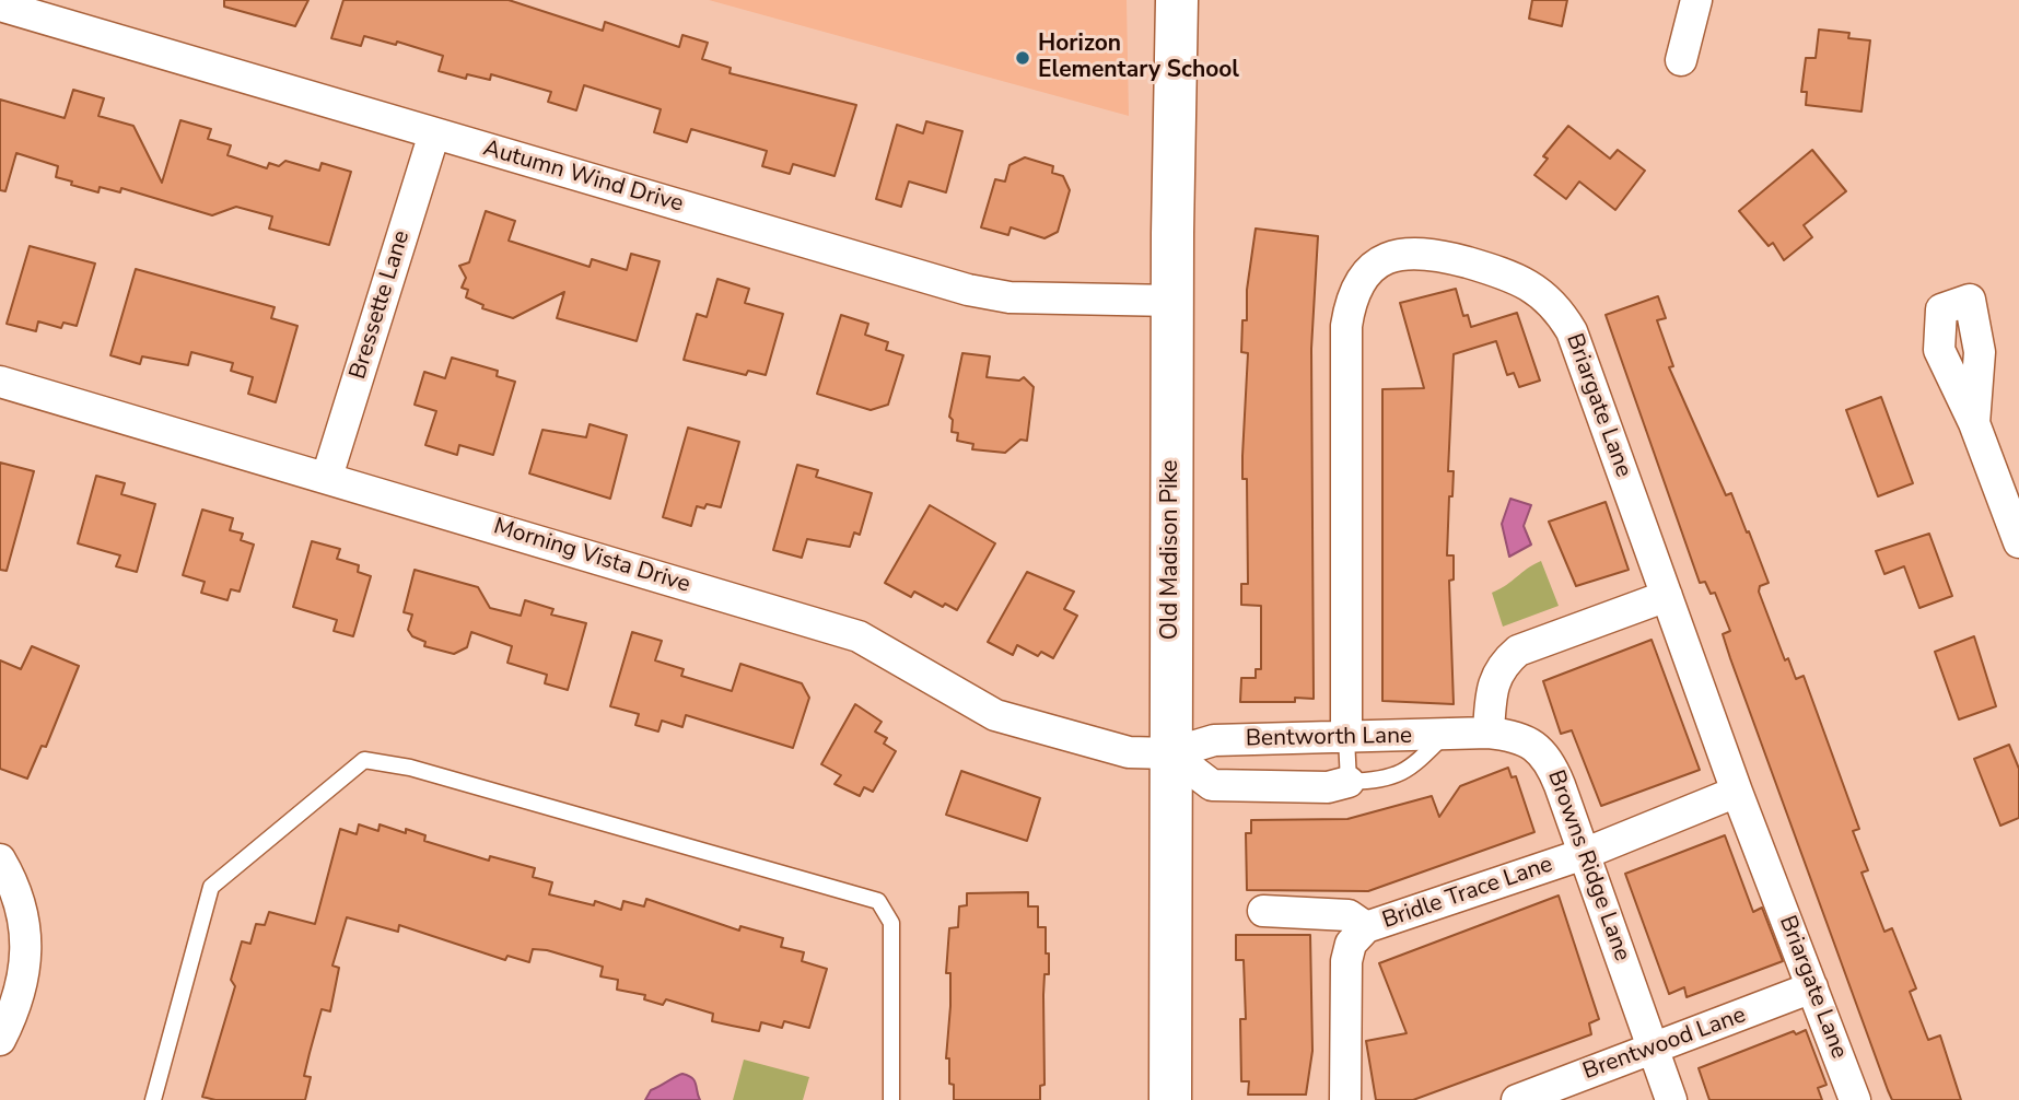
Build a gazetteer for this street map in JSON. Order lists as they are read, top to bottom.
{
  "streets": {
    "main road": ["Old Madison Pike"],
    "street": [
      "Autumn Wind Drive",
      "Bressette Lane",
      "Briargate Lane",
      "Morning Vista Drive",
      "Bentworth Lane",
      "Browns Ridge Lane",
      "Bridle Trace Lane",
      "Brentwood Lane"
    ]
  },
  "crossings": [
    ["Autumn Wind Drive", "Bressette Lane"],
    ["Autumn Wind Drive", "Old Madison Pike"],
    ["Bressette Lane", "Morning Vista Drive"],
    ["Briargate Lane", "Bentworth Lane"],
    ["Briargate Lane", "Bridle Trace Lane"],
    ["Briargate Lane", "Brentwood Lane"],
    ["Old Madison Pike", "Morning Vista Drive"],
    ["Old Madison Pike", "Bentworth Lane"],
    ["Morning Vista Drive", "Bentworth Lane"],
    ["Bentworth Lane", "Browns Ridge Lane"],
    ["Browns Ridge Lane", "Bridle Trace Lane"],
    ["Browns Ridge Lane", "Brentwood Lane"]
  ],
  "places": ["Horizon Elementary School"]
}
